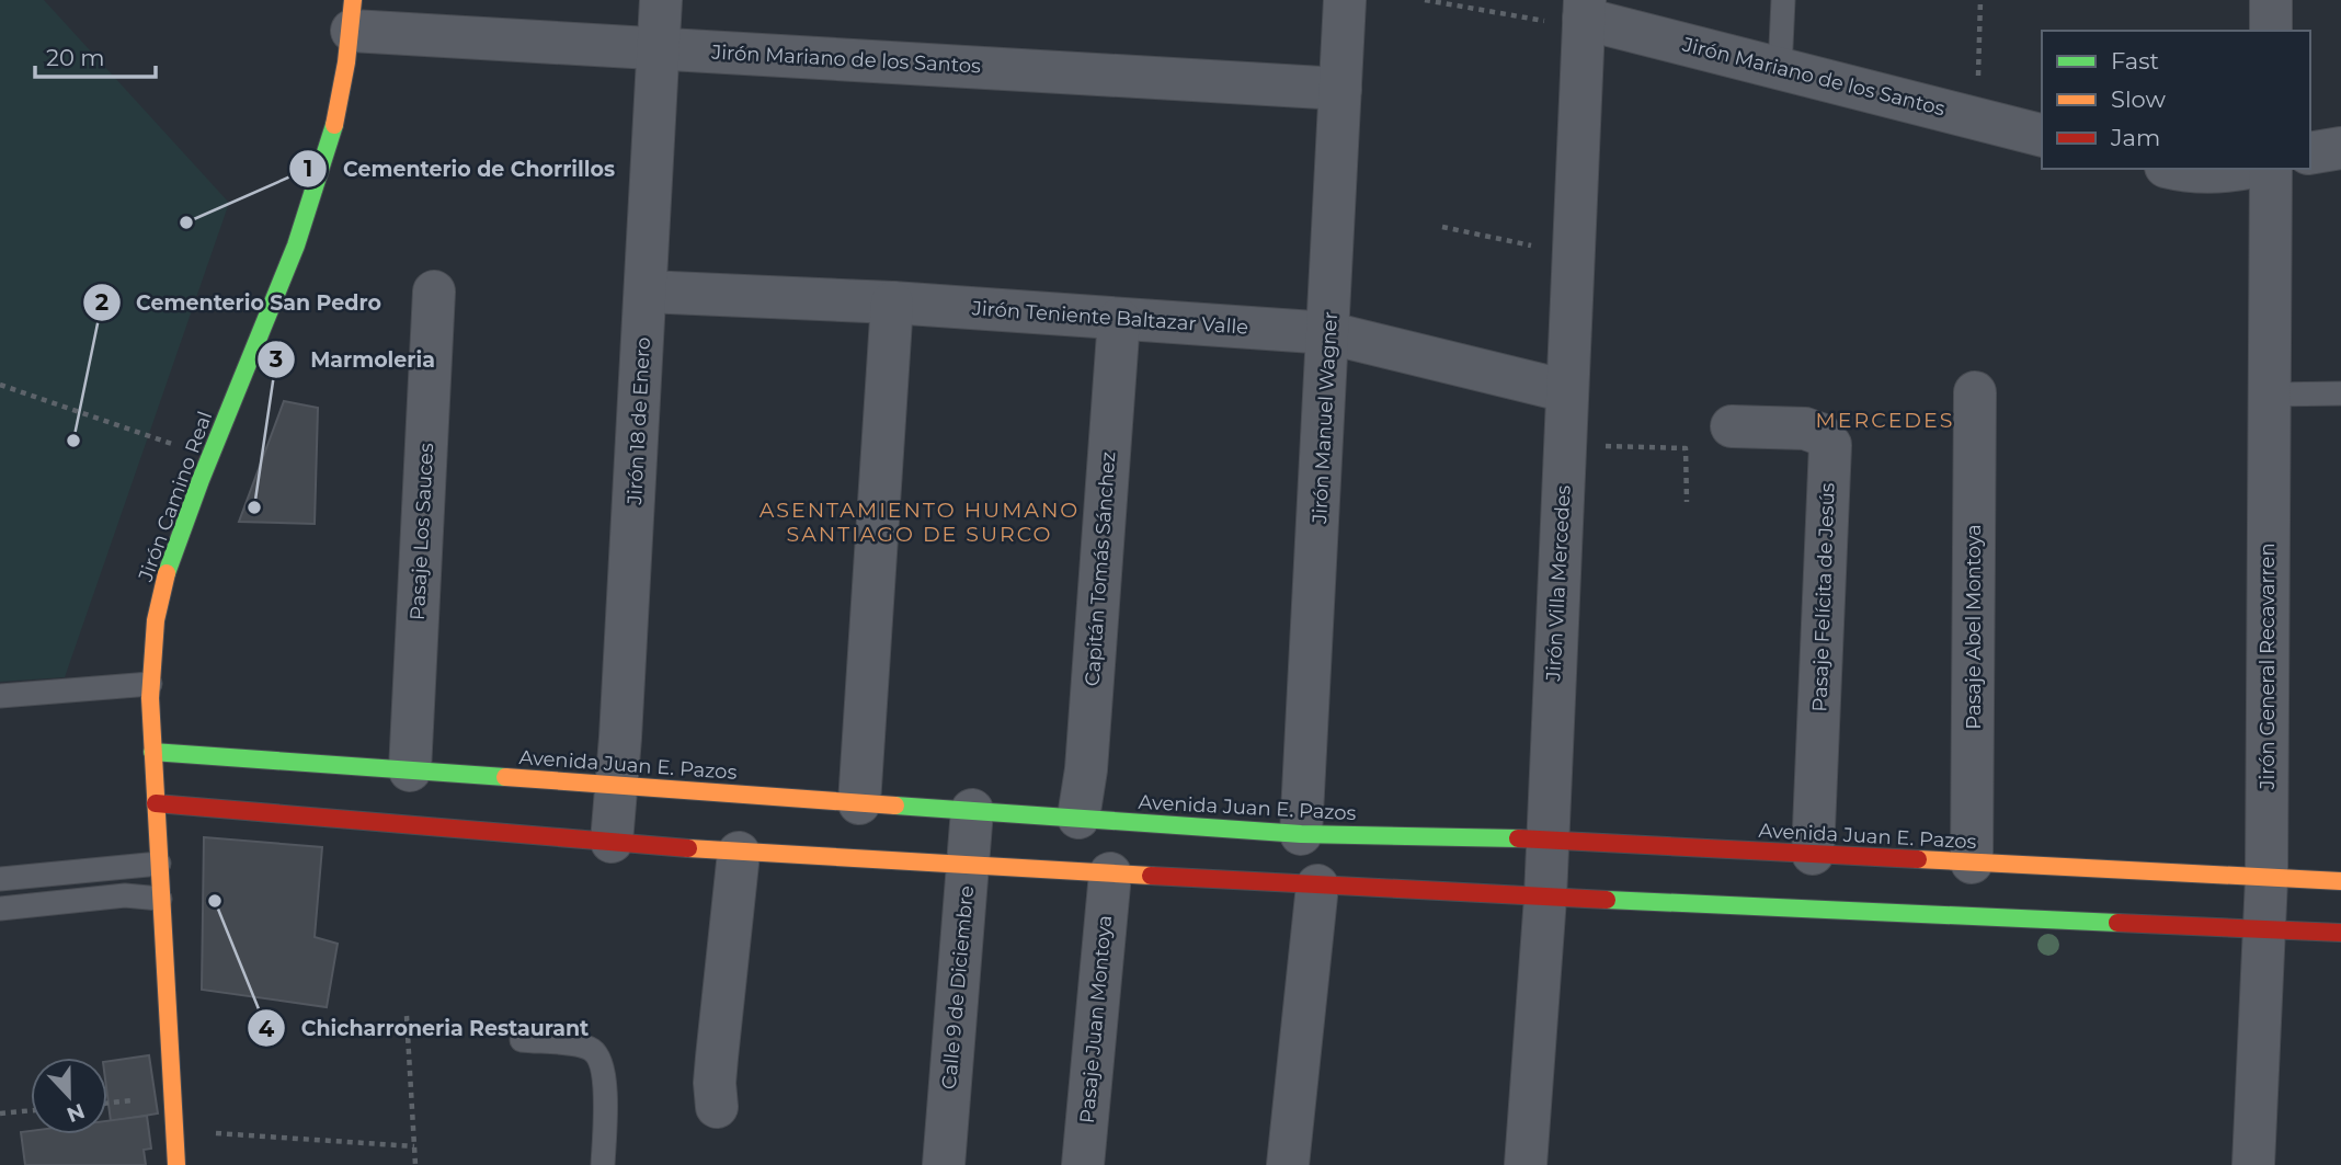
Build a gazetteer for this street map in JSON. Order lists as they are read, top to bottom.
{
  "streets": {
    "street": [
      "Jirón Mariano de los Santos",
      "Jirón Teniente Baltazar Valle",
      "Jirón Manuel Wagner",
      "Jirón 18 de Enero",
      "Jirón Camino Real",
      "Pasaje Los Sauces",
      "Capitán Tomás Sánchez",
      "Jirón Villa Mercedes",
      "Pasaje Felícita de Jesús",
      "Pasaje Abel Montoya",
      "Jirón General Recavarren",
      "Avenida Juan E. Pazos",
      "Calle 9 de Diciembre",
      "Pasaje Juan Montoya"
    ]
  },
  "crossings": [
    ["Jirón Mariano de los Santos", "Jirón Manuel Wagner"],
    ["Jirón Mariano de los Santos", "Jirón 18 de Enero"],
    ["Jirón Mariano de los Santos", "Jirón Camino Real"],
    ["Jirón Mariano de los Santos", "Jirón Villa Mercedes"],
    ["Jirón Teniente Baltazar Valle", "Jirón Manuel Wagner"],
    ["Jirón Teniente Baltazar Valle", "Jirón 18 de Enero"],
    ["Jirón Teniente Baltazar Valle", "Capitán Tomás Sánchez"],
    ["Jirón Teniente Baltazar Valle", "Jirón Villa Mercedes"],
    ["Jirón Manuel Wagner", "Avenida Juan E. Pazos"],
    ["Jirón 18 de Enero", "Avenida Juan E. Pazos"],
    ["Jirón Camino Real", "Avenida Juan E. Pazos"],
    ["Pasaje Los Sauces", "Avenida Juan E. Pazos"],
    ["Capitán Tomás Sánchez", "Avenida Juan E. Pazos"],
    ["Jirón Villa Mercedes", "Avenida Juan E. Pazos"],
    ["Pasaje Felícita de Jesús", "Avenida Juan E. Pazos"],
    ["Pasaje Abel Montoya", "Avenida Juan E. Pazos"],
    ["Jirón General Recavarren", "Avenida Juan E. Pazos"],
    ["Avenida Juan E. Pazos", "Calle 9 de Diciembre"]
  ],
  "districts": ["MERCEDES", "ASENTAMIENTO HUMANO SANTIAGO DE SURCO"],
  "places": [
    "Cementerio de Chorrillos",
    "Cementerio San Pedro",
    "Marmoleria",
    "Chicharroneria Restaurant"
  ],
  "legend": ["Fast", "Slow", "Jam"],
  "scale_bar": "20 m",
  "north": "bottom"
}
